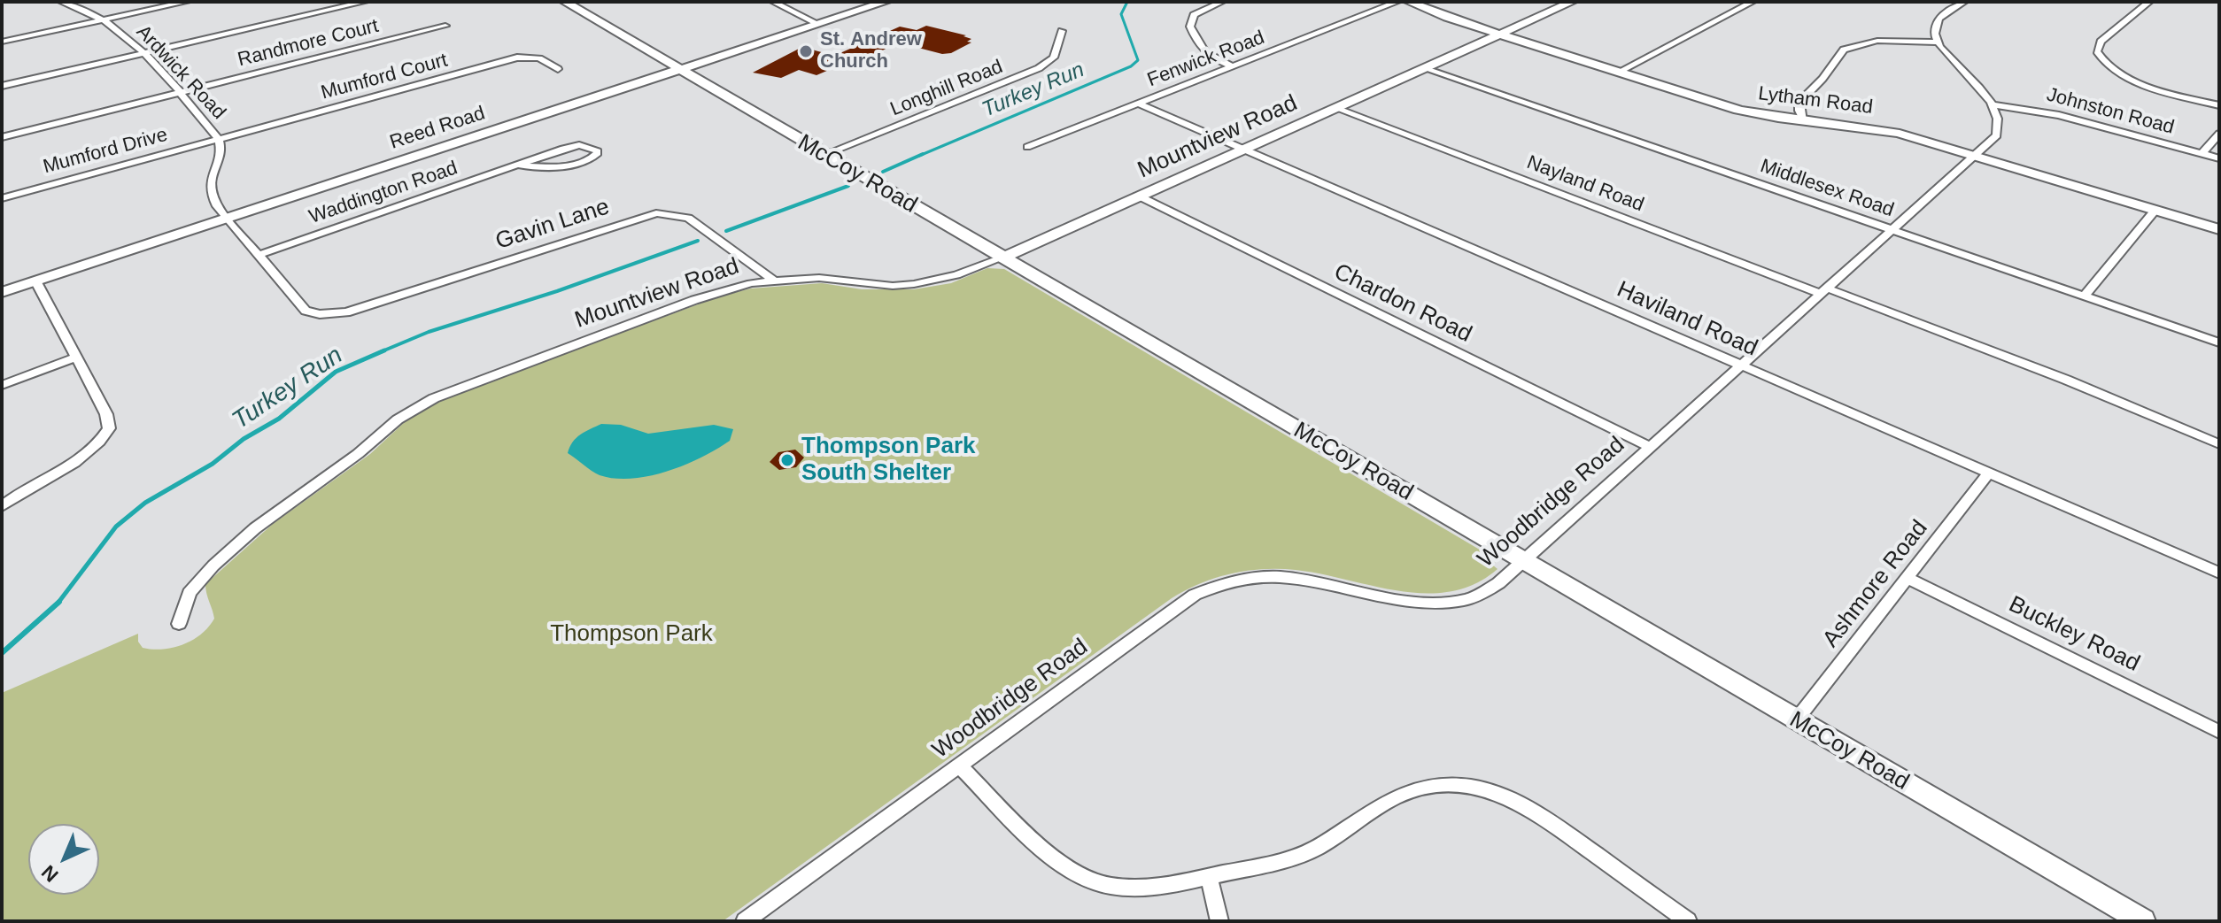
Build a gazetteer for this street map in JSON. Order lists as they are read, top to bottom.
{
  "streets": {
    "main road": [
      "Lytham Road",
      "Reed Road",
      "Mountview Road",
      "McCoy Road"
    ],
    "street": [
      "Randmore Court",
      "Fenwick Road",
      "Ardwick Road",
      "Mumford Court",
      "Longhill Road",
      "Johnston Road",
      "Mumford Drive",
      "Nayland Road",
      "Middlesex Road",
      "Waddington Road",
      "Gavin Lane",
      "Chardon Road",
      "Haviland Road",
      "Woodbridge Road",
      "Ashmore Road",
      "Buckley Road"
    ]
  },
  "crossings": [
    ["Randmore Court", "Ardwick Road"],
    ["Fenwick Road", "Haviland Road"],
    ["Ardwick Road", "Mumford Court"],
    ["Ardwick Road", "Reed Road"],
    ["Ardwick Road", "Mumford Drive"],
    ["Ardwick Road", "Waddington Road"],
    ["Ardwick Road", "Gavin Lane"],
    ["Mumford Court", "Mumford Drive"],
    ["Longhill Road", "McCoy Road"],
    ["Lytham Road", "Mountview Road"],
    ["Lytham Road", "Woodbridge Road"],
    ["Johnston Road", "Woodbridge Road"],
    ["Reed Road", "McCoy Road"],
    ["Mountview Road", "McCoy Road"],
    ["Mountview Road", "Nayland Road"],
    ["Mountview Road", "Middlesex Road"],
    ["Mountview Road", "Gavin Lane"],
    ["Mountview Road", "Chardon Road"],
    ["Mountview Road", "Haviland Road"],
    ["McCoy Road", "Woodbridge Road"],
    ["McCoy Road", "Ashmore Road"],
    ["Nayland Road", "Woodbridge Road"],
    ["Middlesex Road", "Woodbridge Road"],
    ["Chardon Road", "Woodbridge Road"],
    ["Haviland Road", "Woodbridge Road"],
    ["Haviland Road", "Ashmore Road"],
    ["Ashmore Road", "Buckley Road"]
  ],
  "water": ["Turkey Run"],
  "parks": ["Thompson Park"],
  "places": ["St. Andrew Church", "Thompson Park South Shelter"],
  "north": "bottom left"
}
